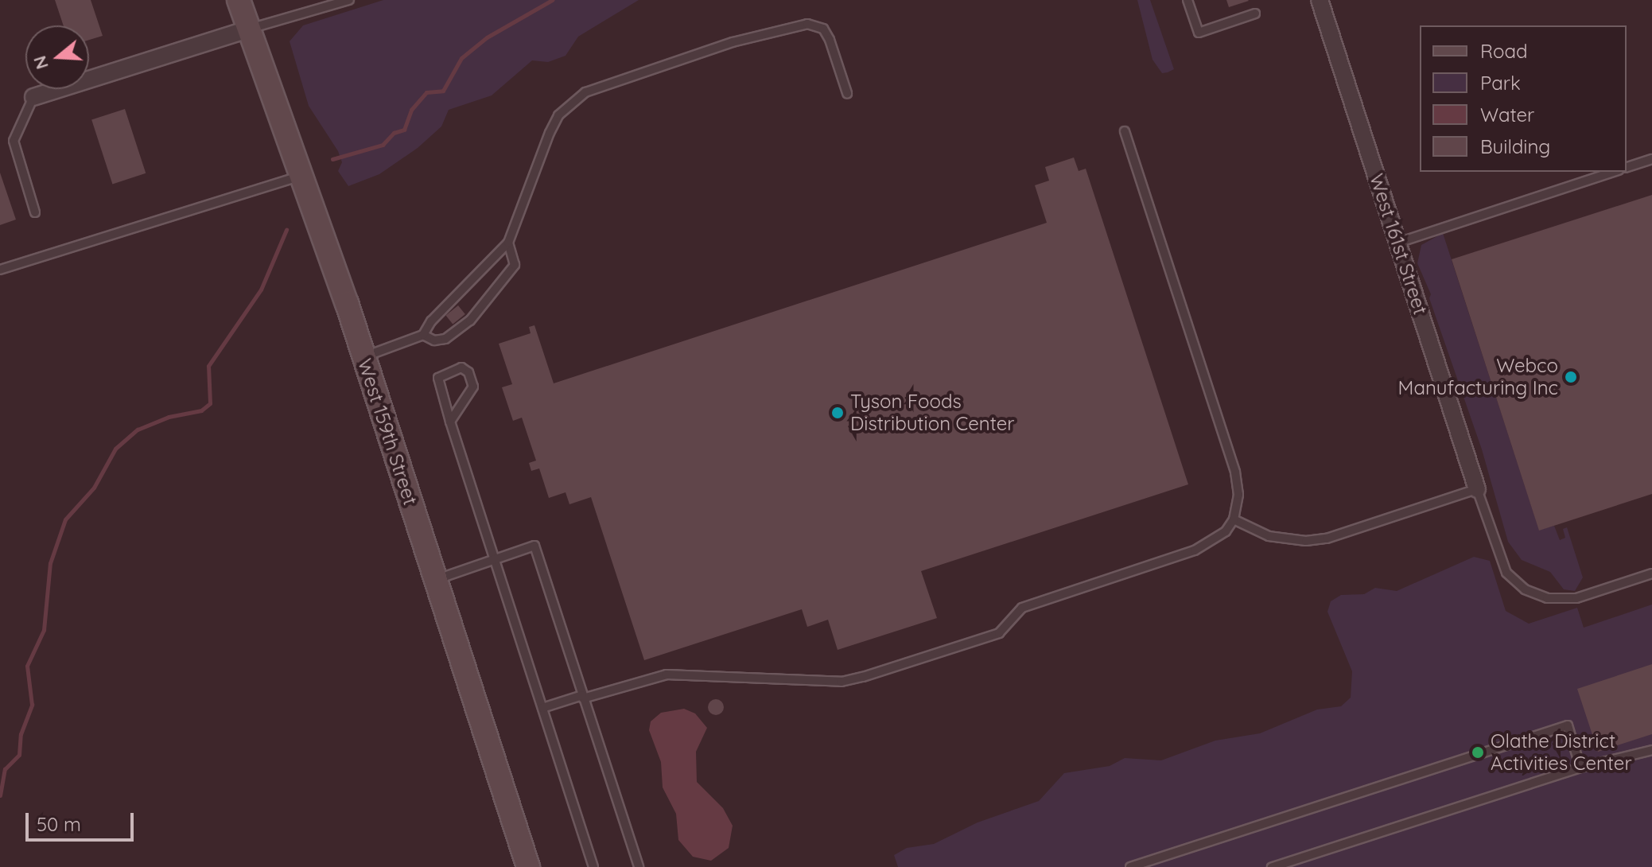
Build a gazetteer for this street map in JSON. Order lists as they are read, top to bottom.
{
  "streets": {
    "street": ["West 161st Street", "West 159th Street"]
  },
  "places": ["Webco Manufacturing Inc", "Tyson Foods Distribution Center", "Olathe District Activities Center"],
  "legend": [
    "Road",
    "Park",
    "Water",
    "Building"
  ],
  "scale_bar": "50 m",
  "north": "left"
}
